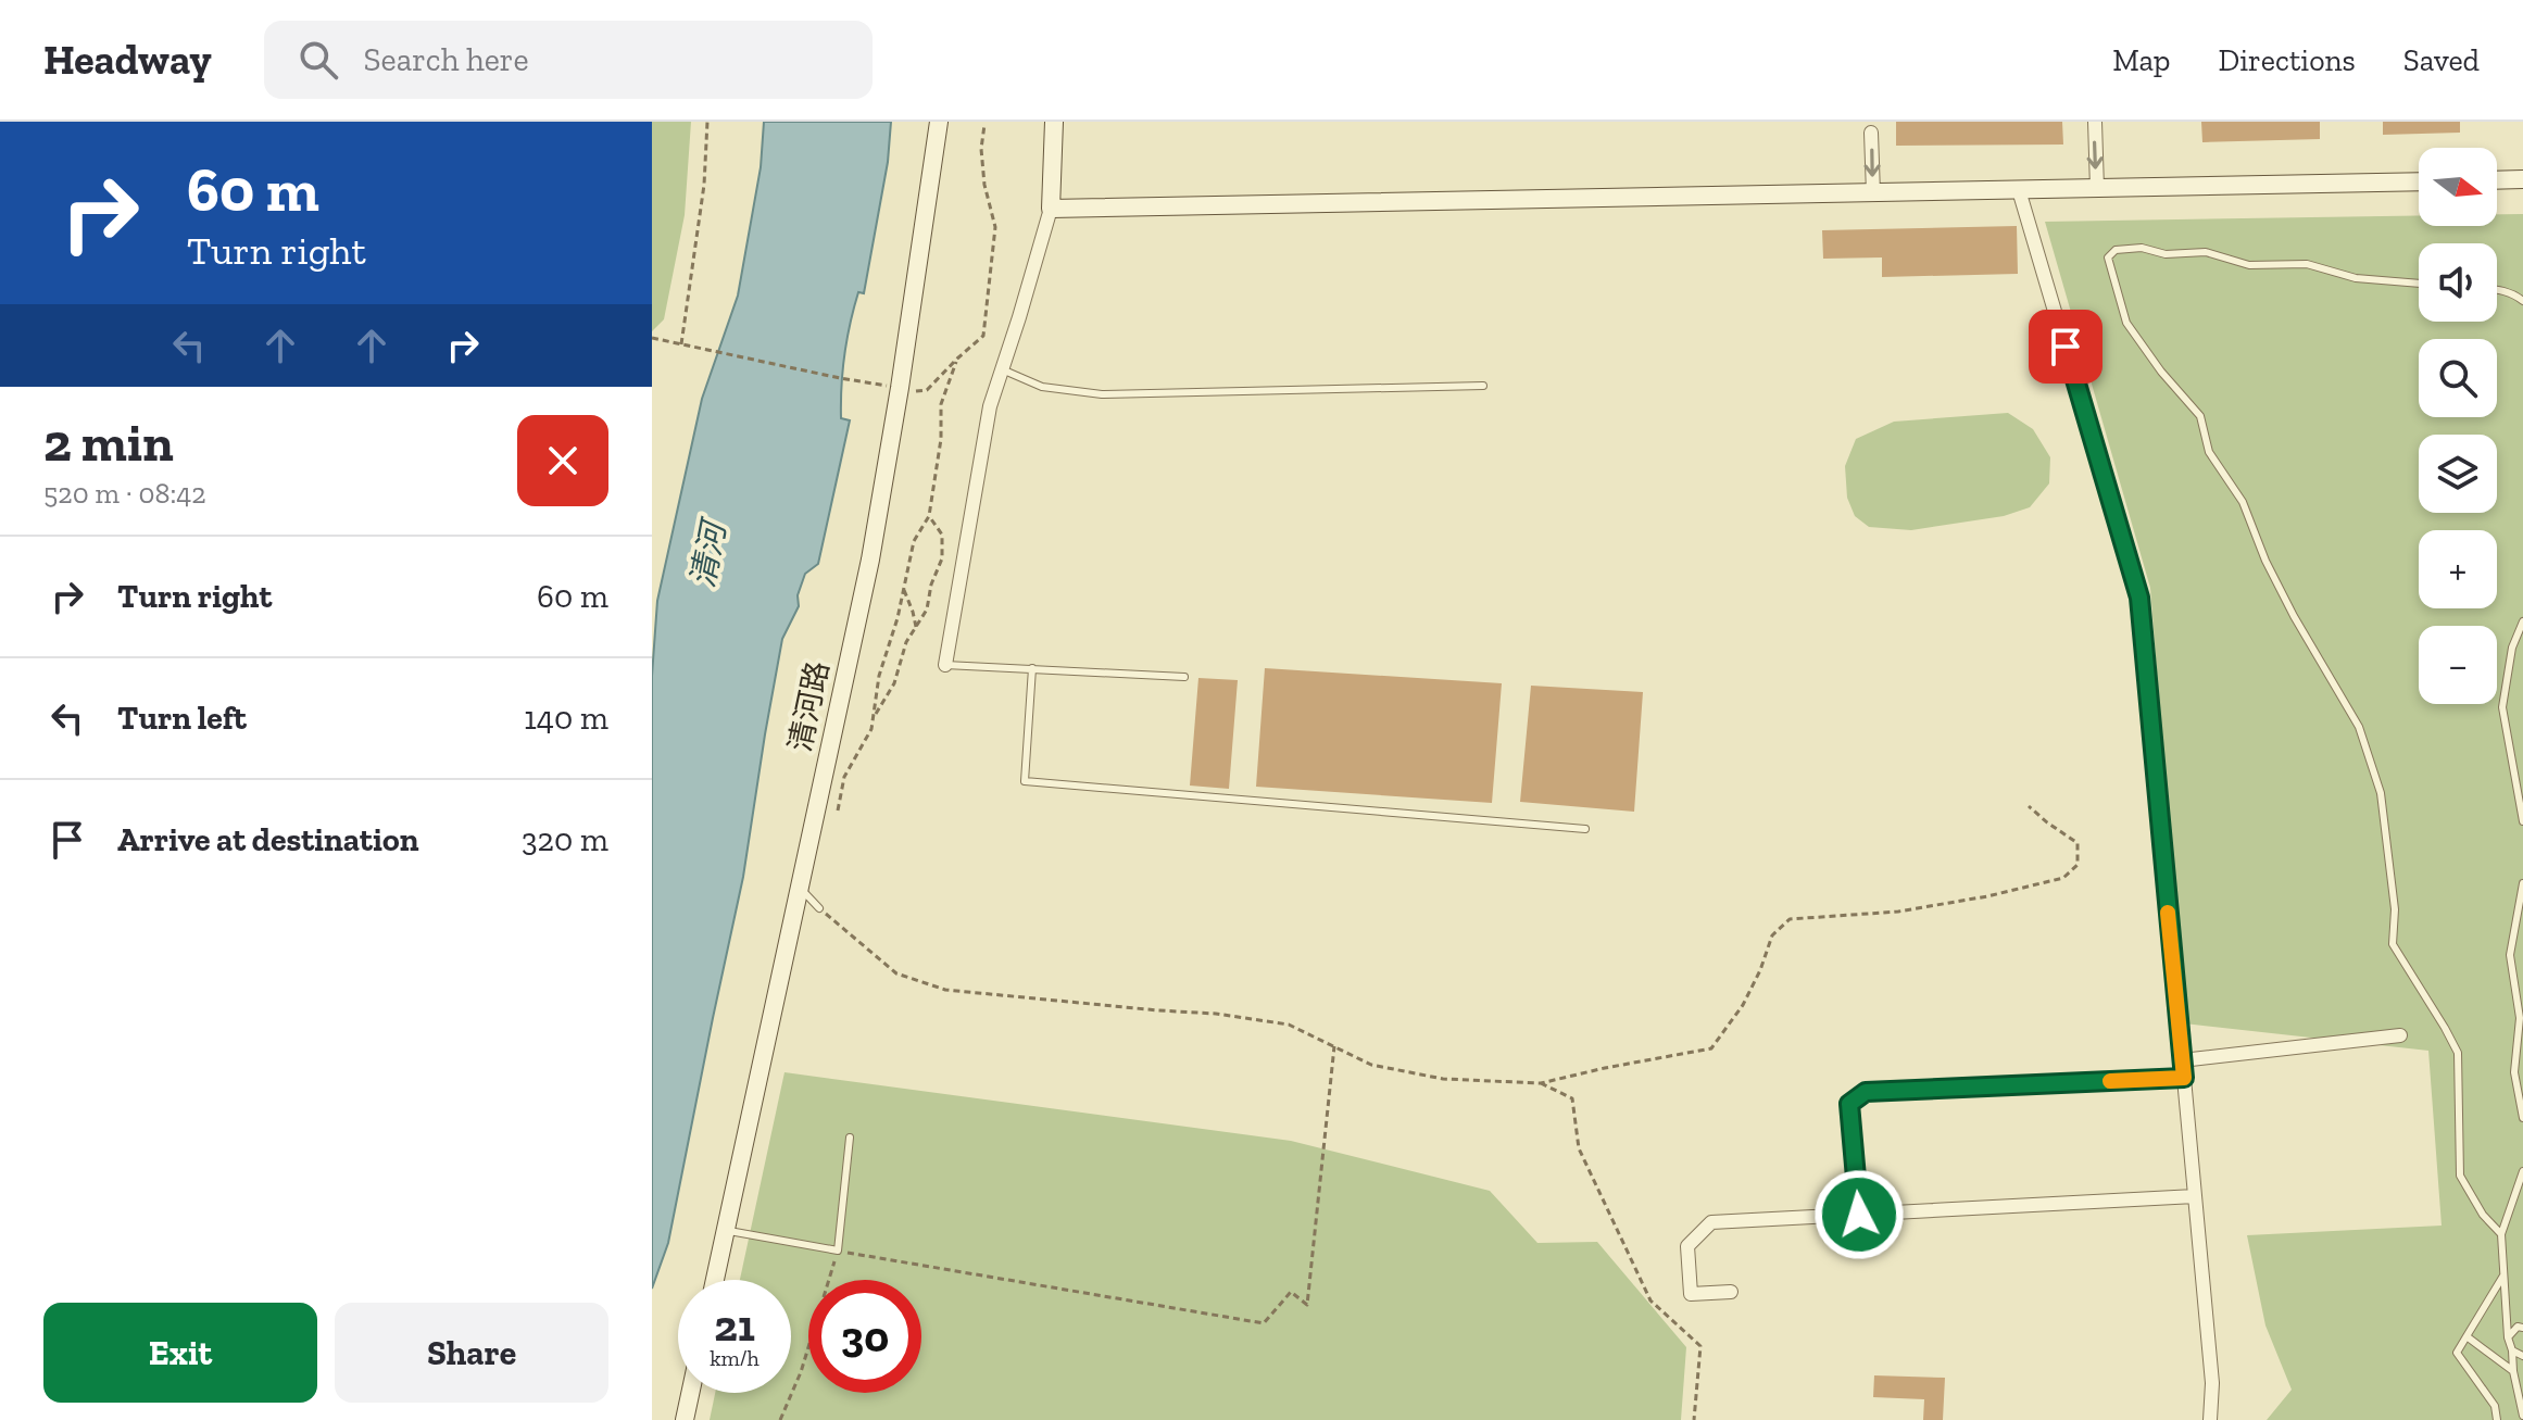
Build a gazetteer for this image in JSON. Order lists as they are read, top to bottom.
{
  "streets": {
    "street": ["清河路"]
  },
  "water": ["清河"],
  "north": "right",
  "page": {
    "header": "Headway",
    "search": "Search here",
    "nav": ["Map", "Directions", "Saved"],
    "turn": ["60 m", "Turn right"],
    "map_buttons": ["+", "−"],
    "heading": ["2 min", "520 m · 08:42"],
    "list": [
      {
        "name": "Turn right",
        "value": "60 m"
      },
      {
        "name": "Turn left",
        "value": "140 m"
      },
      {
        "name": "Arrive at destination",
        "value": "320 m"
      }
    ],
    "speed": "21 km/h",
    "limit": "30",
    "buttons": ["Exit", "Share"]
  }
}
